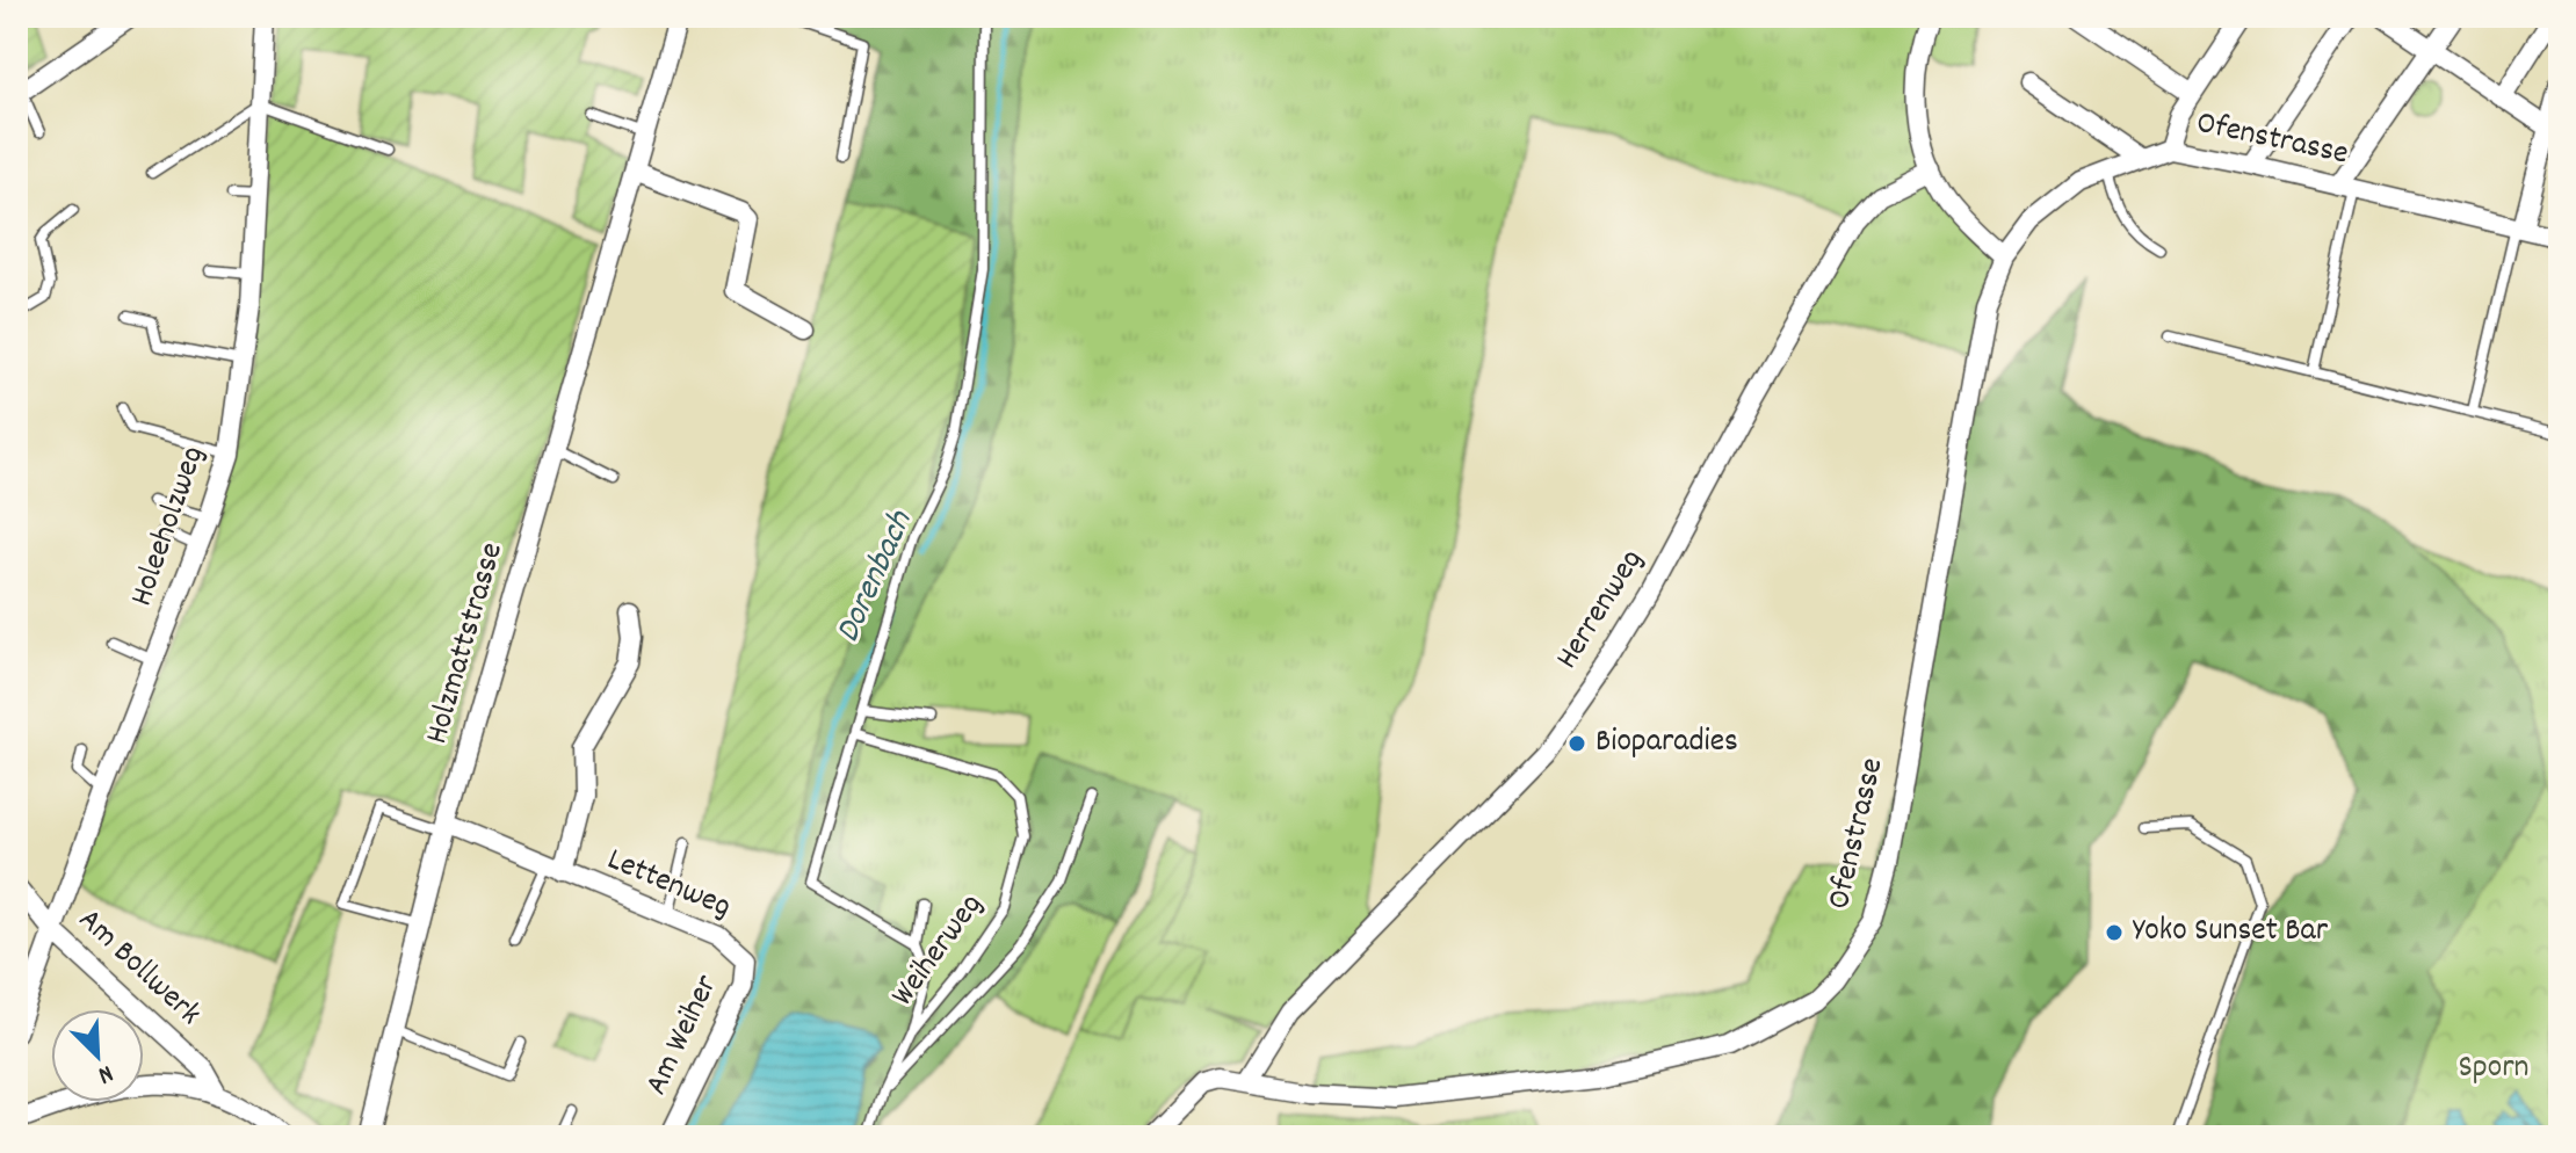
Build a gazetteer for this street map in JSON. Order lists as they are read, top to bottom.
{
  "streets": {
    "street": [
      "Ofenstrasse",
      "Holeeholzweg",
      "Herrenweg",
      "Holzmattstrasse",
      "Lettenweg",
      "Am Bollwerk",
      "Am Weiher"
    ],
    "lane": ["Weiherweg"]
  },
  "crossings": [
    ["Ofenstrasse", "Herrenweg"],
    ["Holeeholzweg", "Am Bollwerk"],
    ["Holzmattstrasse", "Lettenweg"],
    ["Lettenweg", "Am Weiher"]
  ],
  "water": ["Dorenbach"],
  "parks": ["Sporn"],
  "places": ["Bioparadies", "Yoko Sunset Bar"],
  "north": "bottom right"
}
